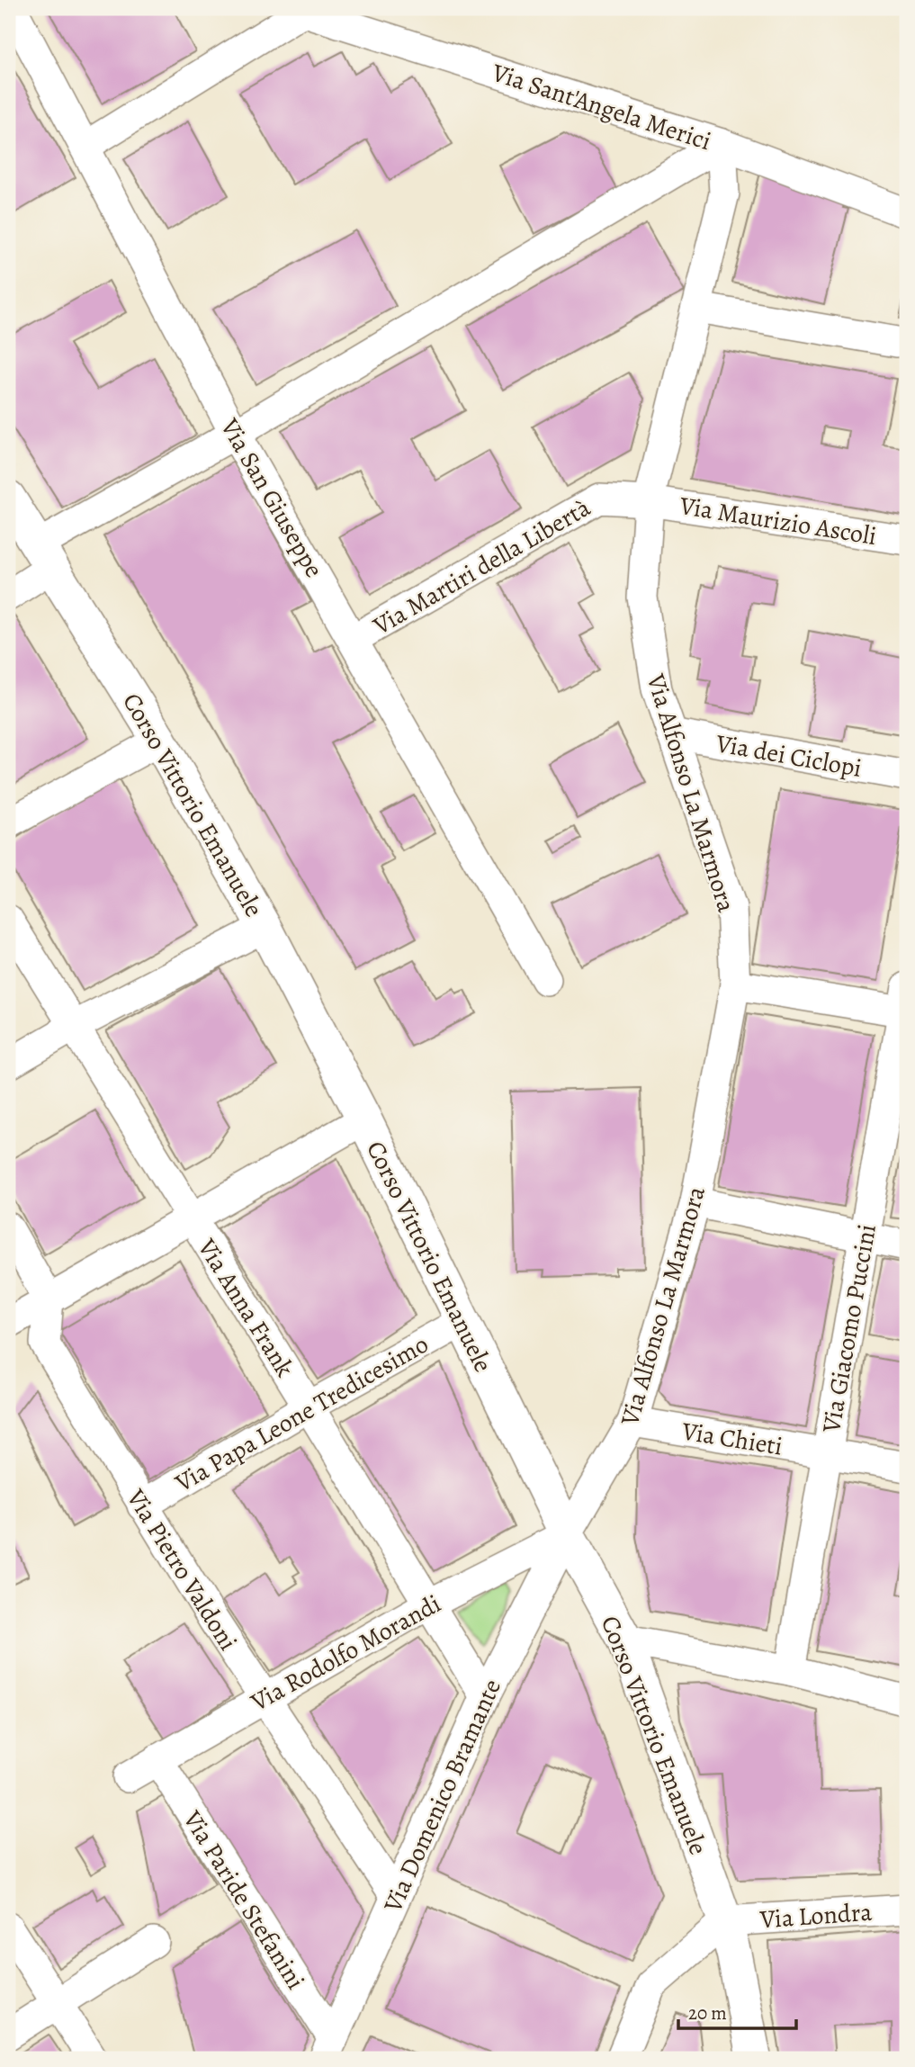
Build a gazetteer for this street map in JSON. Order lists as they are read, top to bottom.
{
  "streets": {
    "main road": ["Corso Vittorio Emanuele"],
    "street": [
      "Via Sant'Angela Merici",
      "Via San Giuseppe",
      "Via Maurizio Ascoli",
      "Via Martiri della Libertà",
      "Via dei Ciclopi",
      "Via Alfonso La Marmora",
      "Via Anna Frank",
      "Via Giacomo Puccini",
      "Via Papa Leone Tredicesimo",
      "Via Chieti",
      "Via Pietro Valdoni",
      "Via Rodolfo Morandi",
      "Via Domenico Bramante",
      "Via Paride Stefanini",
      "Via Londra"
    ]
  },
  "crossings": [
    ["Via Sant'Angela Merici", "Via Alfonso La Marmora"],
    ["Via San Giuseppe", "Via Martiri della Libertà"],
    ["Via Maurizio Ascoli", "Via Martiri della Libertà"],
    ["Via Maurizio Ascoli", "Via Alfonso La Marmora"],
    ["Via Martiri della Libertà", "Via Alfonso La Marmora"],
    ["Via dei Ciclopi", "Via Alfonso La Marmora"],
    ["Via Alfonso La Marmora", "Corso Vittorio Emanuele"],
    ["Via Alfonso La Marmora", "Via Chieti"],
    ["Via Alfonso La Marmora", "Via Rodolfo Morandi"],
    ["Via Alfonso La Marmora", "Via Domenico Bramante"],
    ["Corso Vittorio Emanuele", "Via Papa Leone Tredicesimo"],
    ["Corso Vittorio Emanuele", "Via Rodolfo Morandi"],
    ["Corso Vittorio Emanuele", "Via Domenico Bramante"],
    ["Corso Vittorio Emanuele", "Via Londra"],
    ["Via Anna Frank", "Via Papa Leone Tredicesimo"],
    ["Via Anna Frank", "Via Rodolfo Morandi"],
    ["Via Anna Frank", "Via Domenico Bramante"],
    ["Via Giacomo Puccini", "Via Chieti"],
    ["Via Papa Leone Tredicesimo", "Via Pietro Valdoni"],
    ["Via Pietro Valdoni", "Via Rodolfo Morandi"],
    ["Via Pietro Valdoni", "Via Domenico Bramante"],
    ["Via Rodolfo Morandi", "Via Domenico Bramante"],
    ["Via Rodolfo Morandi", "Via Paride Stefanini"],
    ["Via Domenico Bramante", "Via Paride Stefanini"]
  ],
  "scale_bar": "20 m"
}
